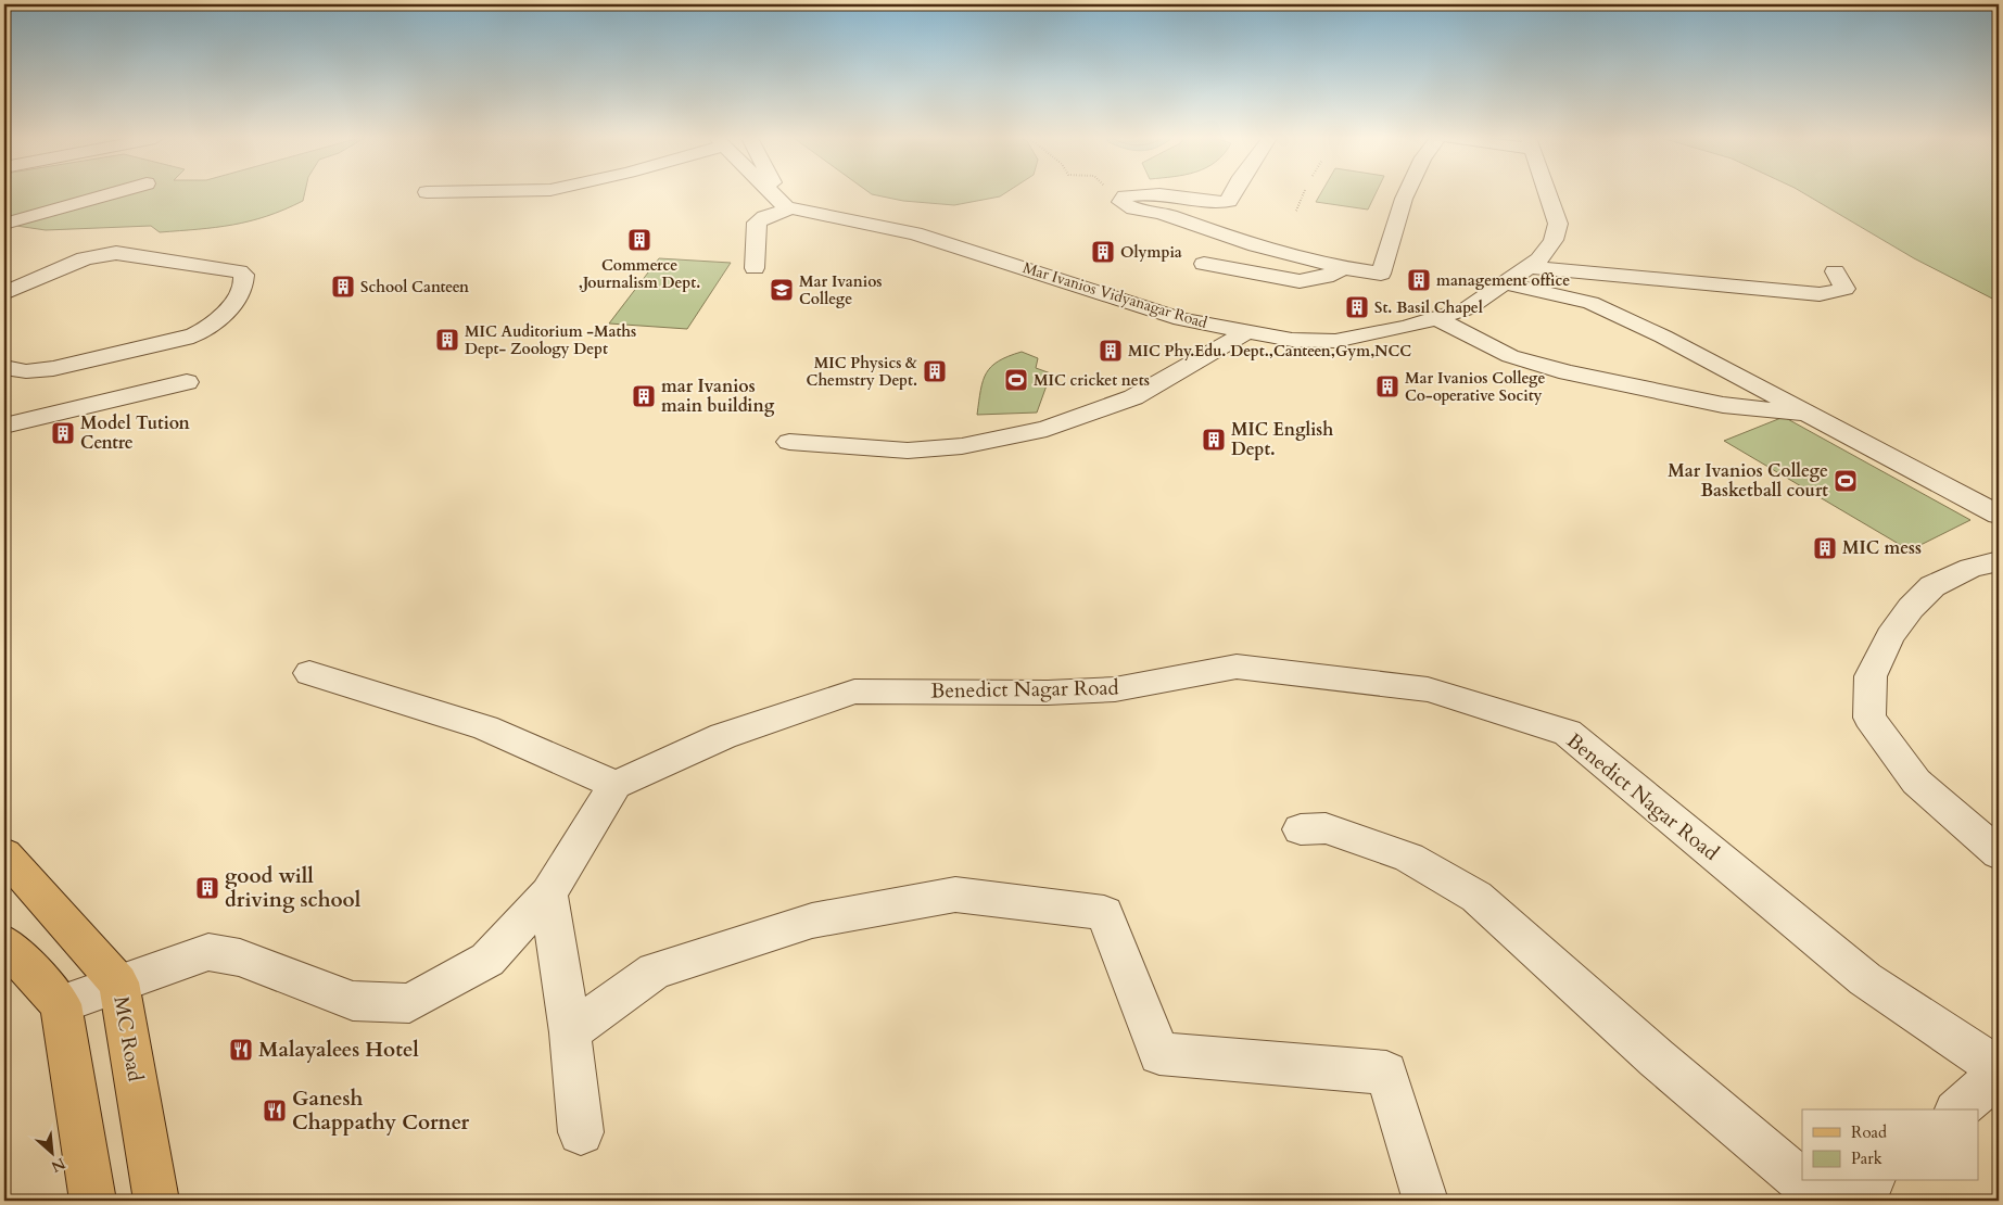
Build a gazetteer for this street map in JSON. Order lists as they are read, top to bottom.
{
  "streets": {
    "main road": ["MC Road"],
    "street": ["Mar Ivanios Vidyanagar Road", "Benedict Nagar Road"]
  },
  "places": {
    "building": [
      "Commerce ,Journalism Dept.",
      "Olympia",
      "management office",
      "School Canteen",
      "St. Basil Chapel",
      "MIC Auditorium -Maths Dept- Zoology Dept",
      "MIC Phy.Edu. Dept.,Canteen,Gym,NCC",
      "MIC Physics & Chemstry Dept.",
      "Mar Ivanios College Co-operative Socity",
      "mar Ivanios main building",
      "Model Tution Centre",
      "MIC English Dept.",
      "MIC mess",
      "good will driving school"
    ],
    "school or university": ["Mar Ivanios College"],
    "sports": ["MIC cricket nets", "Mar Ivanios College Basketball court"],
    "restaurant": ["Malayalees Hotel", "Ganesh Chappathy Corner"]
  },
  "legend": ["Road", "Park"],
  "north": "bottom right"
}
